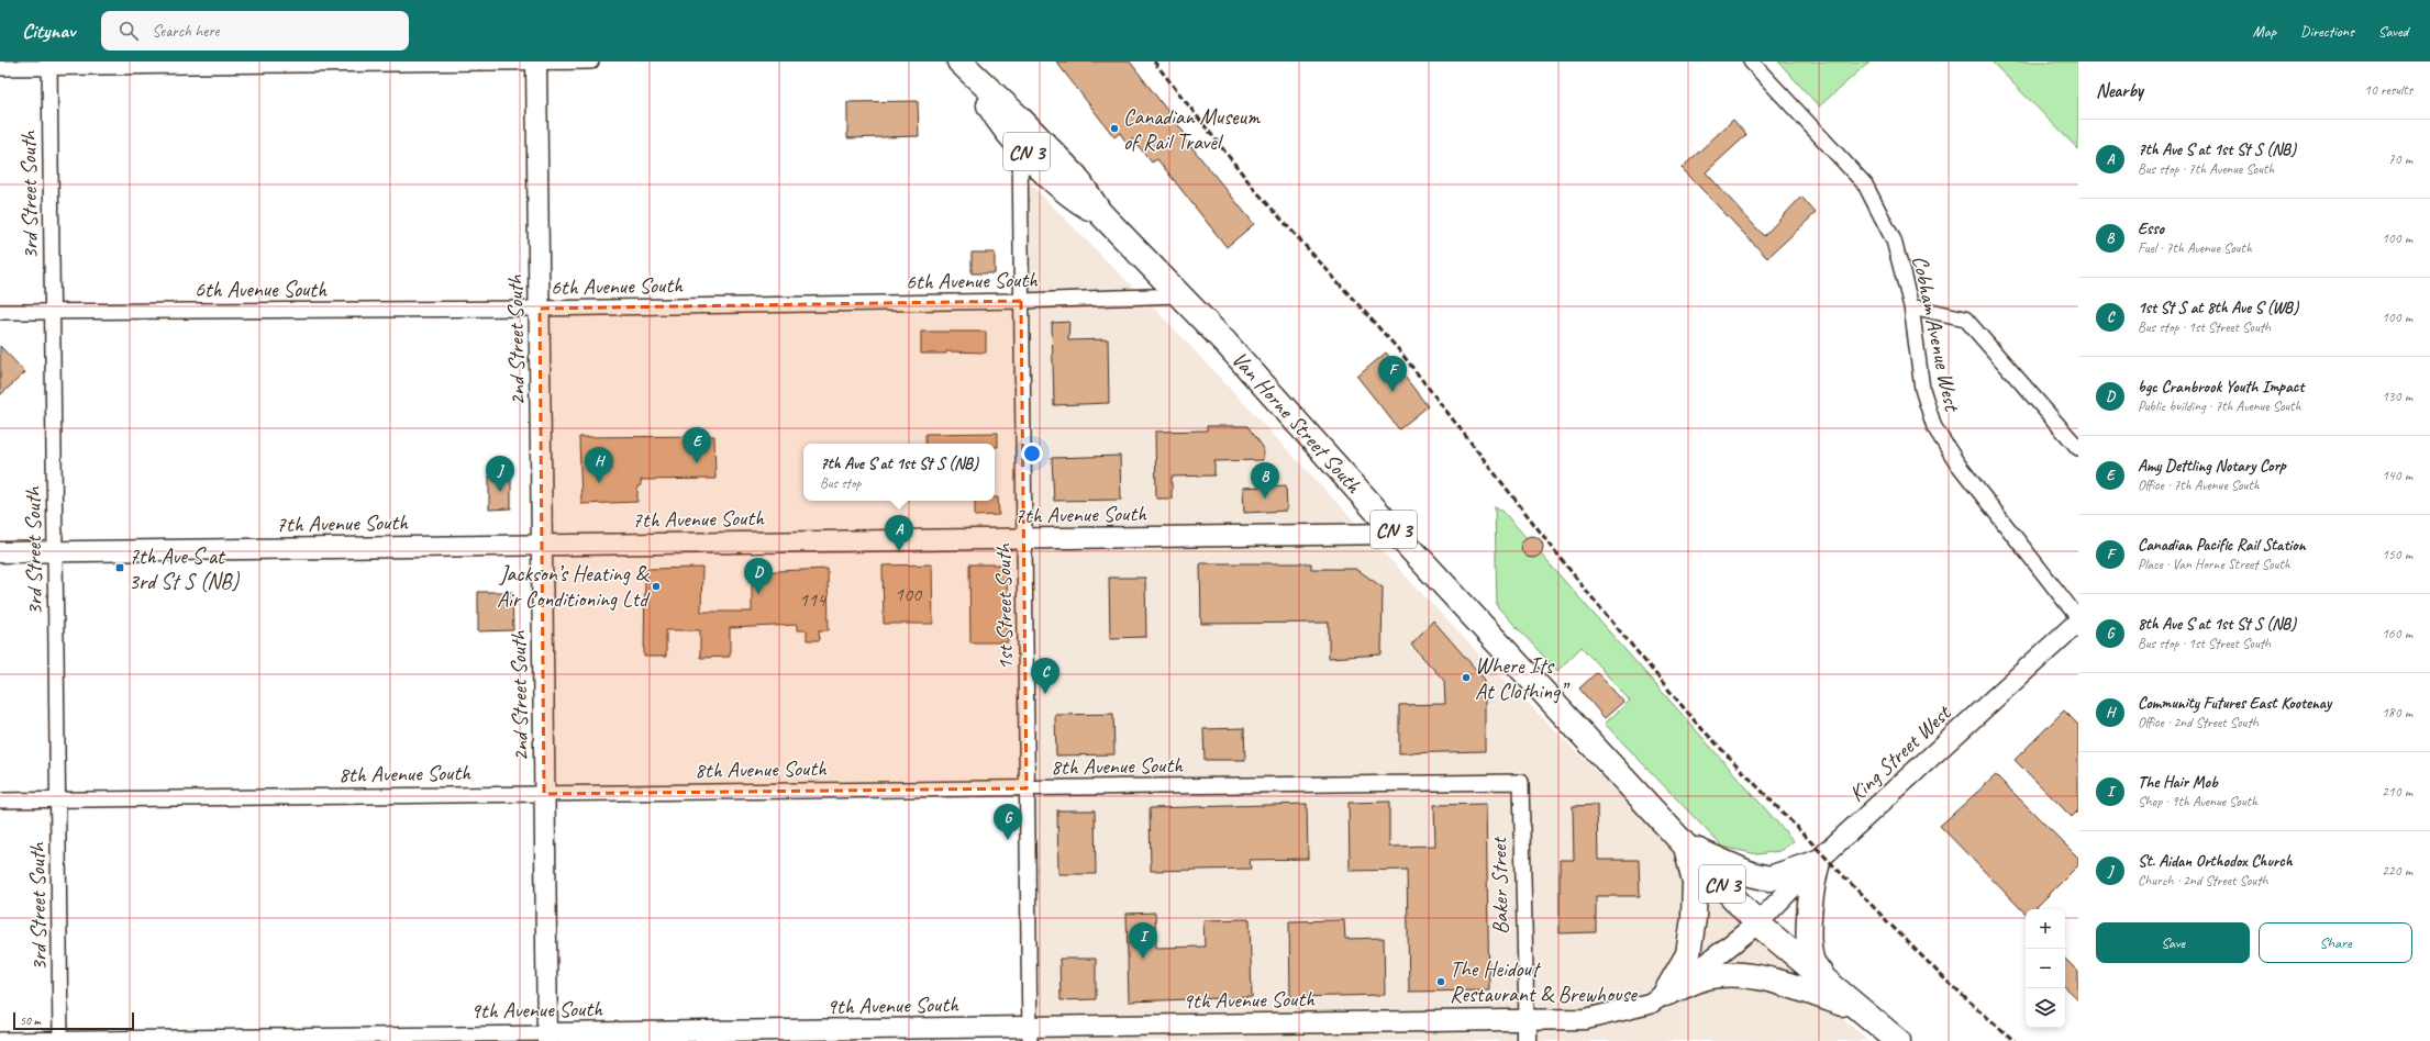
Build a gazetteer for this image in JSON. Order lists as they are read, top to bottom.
{
  "streets": {
    "highway": ["CN 3", "Van Horne Street South"],
    "street": [
      "3rd Street South",
      "6th Avenue South",
      "Cobham Avenue West",
      "2nd Street South",
      "7th Avenue South",
      "1st Street South",
      "King Street West",
      "8th Avenue South",
      "Baker Street",
      "9th Avenue South"
    ]
  },
  "crossings": [
    ["CN 3", "Van Horne Street South"],
    ["CN 3", "King Street West"],
    ["CN 3", "9th Avenue South"],
    ["3rd Street South", "6th Avenue South"],
    ["3rd Street South", "7th Avenue South"],
    ["3rd Street South", "8th Avenue South"],
    ["3rd Street South", "9th Avenue South"],
    ["6th Avenue South", "2nd Street South"],
    ["6th Avenue South", "Van Horne Street South"],
    ["6th Avenue South", "1st Street South"],
    ["2nd Street South", "7th Avenue South"],
    ["2nd Street South", "8th Avenue South"],
    ["2nd Street South", "9th Avenue South"],
    ["Van Horne Street South", "7th Avenue South"],
    ["Van Horne Street South", "1st Street South"],
    ["Van Horne Street South", "King Street West"],
    ["Van Horne Street South", "9th Avenue South"],
    ["7th Avenue South", "1st Street South"],
    ["1st Street South", "8th Avenue South"],
    ["1st Street South", "9th Avenue South"],
    ["King Street West", "9th Avenue South"],
    ["8th Avenue South", "Baker Street"],
    ["Baker Street", "9th Avenue South"]
  ],
  "places": {
    "other": [
      "Canadian Museum of Rail Travel",
      "Jackson’s Heating & Air Conditioning Ltd",
      "Where Its At Clothing”",
      "The Heidout Restaurant & Brewhouse"
    ],
    "transit": ["7th Ave S at 3rd St S (NB)"]
  },
  "house_numbers": ["100", "114"],
  "scale_bar": "50 m",
  "page": {
    "header": "Citynav",
    "search": "Search here",
    "nav": ["Map", "Directions", "Saved"],
    "heading": ["Nearby", "10 results"],
    "list": [
      {
        "mark": "A",
        "name": "7th Ave S at 1st St S (NB)",
        "note": "Bus stop · 7th Avenue South",
        "value": "70 m"
      },
      {
        "mark": "B",
        "name": "Esso",
        "note": "Fuel · 7th Avenue South",
        "value": "100 m"
      },
      {
        "mark": "C",
        "name": "1st St S at 8th Ave S (WB)",
        "note": "Bus stop · 1st Street South",
        "value": "100 m"
      },
      {
        "mark": "D",
        "name": "bgc Cranbrook Youth Impact",
        "note": "Public building · 7th Avenue South",
        "value": "130 m"
      },
      {
        "mark": "E",
        "name": "Amy Dettling Notary Corp",
        "note": "Office · 7th Avenue South",
        "value": "140 m"
      },
      {
        "mark": "F",
        "name": "Canadian Pacific Rail Station",
        "note": "Place · Van Horne Street South",
        "value": "150 m"
      },
      {
        "mark": "G",
        "name": "8th Ave S at 1st St S (NB)",
        "note": "Bus stop · 1st Street South",
        "value": "160 m"
      },
      {
        "mark": "H",
        "name": "Community Futures East Kootenay",
        "note": "Office · 2nd Street South",
        "value": "180 m"
      },
      {
        "mark": "I",
        "name": "The Hair Mob",
        "note": "Shop · 9th Avenue South",
        "value": "210 m"
      },
      {
        "mark": "J",
        "name": "St. Aidan Orthodox Church",
        "note": "Church · 2nd Street South",
        "value": "220 m"
      }
    ],
    "pins": [
      "F",
      "E",
      "H",
      "J",
      "B",
      "A",
      "D",
      "C",
      "G",
      "I"
    ],
    "popup": ["7th Ave S at 1st St S (NB)", "Bus stop"],
    "map_buttons": ["+", "−"],
    "buttons": ["Save", "Share"],
    "scale": "50 m"
  }
}
